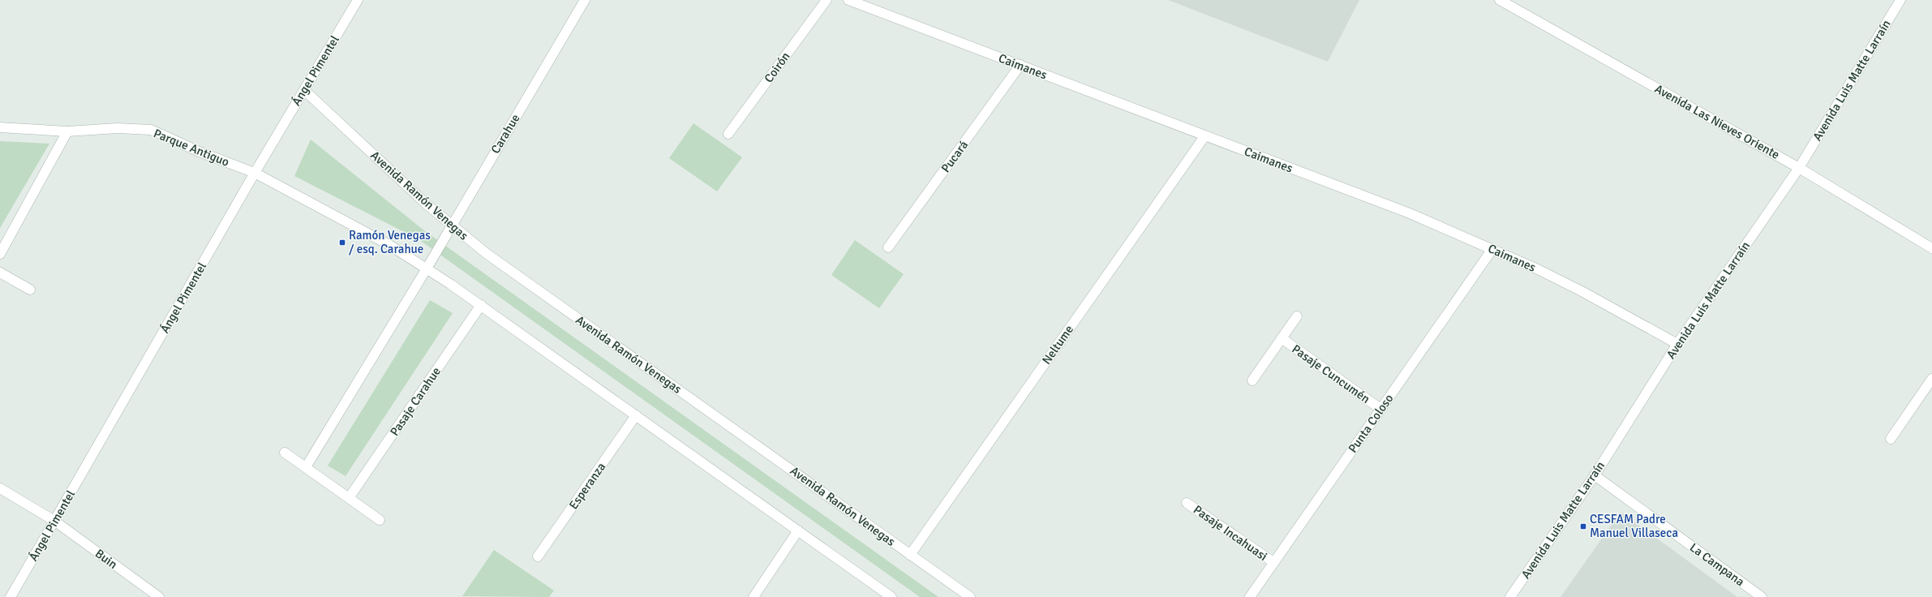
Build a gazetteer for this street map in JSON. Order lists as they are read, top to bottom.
{
  "streets": {
    "street": [
      "Caimanes",
      "Coirón",
      "Ángel Pimentel",
      "Avenida Luis Matte Larraín",
      "Avenida Las Nieves Oriente",
      "Carahue",
      "Parque Antiguo",
      "Pucará",
      "Avenida Ramón Venegas",
      "Neltume",
      "Pasaje Cuncumén",
      "Pasaje Carahue",
      "Punta Coloso",
      "Esperanza",
      "Pasaje Incahuasi",
      "Buin",
      "La Campana"
    ]
  },
  "crossings": [
    ["Caimanes", "Avenida Luis Matte Larraín"],
    ["Caimanes", "Pucará"],
    ["Caimanes", "Neltume"],
    ["Caimanes", "Punta Coloso"],
    ["Ángel Pimentel", "Parque Antiguo"],
    ["Ángel Pimentel", "Avenida Ramón Venegas"],
    ["Ángel Pimentel", "Buin"],
    ["Avenida Luis Matte Larraín", "Avenida Las Nieves Oriente"],
    ["Avenida Luis Matte Larraín", "La Campana"],
    ["Carahue", "Avenida Ramón Venegas"],
    ["Avenida Ramón Venegas", "Neltume"],
    ["Pasaje Cuncumén", "Punta Coloso"],
    ["Punta Coloso", "Pasaje Incahuasi"]
  ],
  "places": {
    "transit": ["Ramón Venegas / esq. Carahue", "CESFAM Padre Manuel Villaseca"]
  }
}
